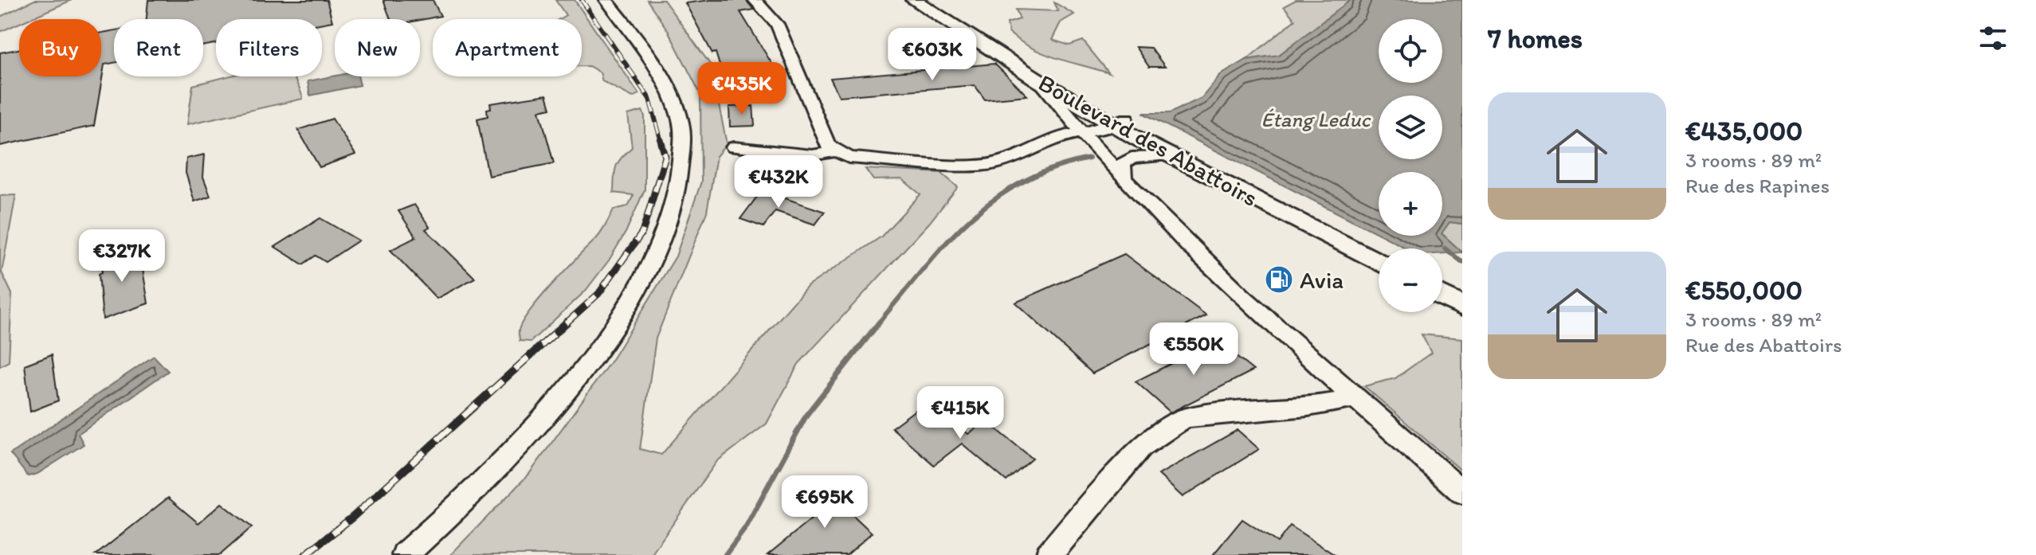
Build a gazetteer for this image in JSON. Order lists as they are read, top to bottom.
{
  "streets": {
    "street": ["Boulevard des Abattoirs"]
  },
  "water": ["Étang Leduc"],
  "places": {
    "fuel station": ["Avia"]
  },
  "page": {
    "heading": "7 homes",
    "map_buttons": ["+", "−"],
    "chip": [
      "Buy",
      "Rent",
      "Filters",
      "New",
      "Apartment"
    ],
    "price": [
      "€603K",
      "€435K",
      "€432K",
      "€327K",
      "€550K",
      "€415K",
      "€695K"
    ],
    "list": [
      {
        "name": "€435,000",
        "note": "3 rooms · 89 m² · Rue des Rapines"
      },
      {
        "name": "€550,000",
        "note": "3 rooms · 89 m² · Rue des Abattoirs"
      }
    ]
  }
}
